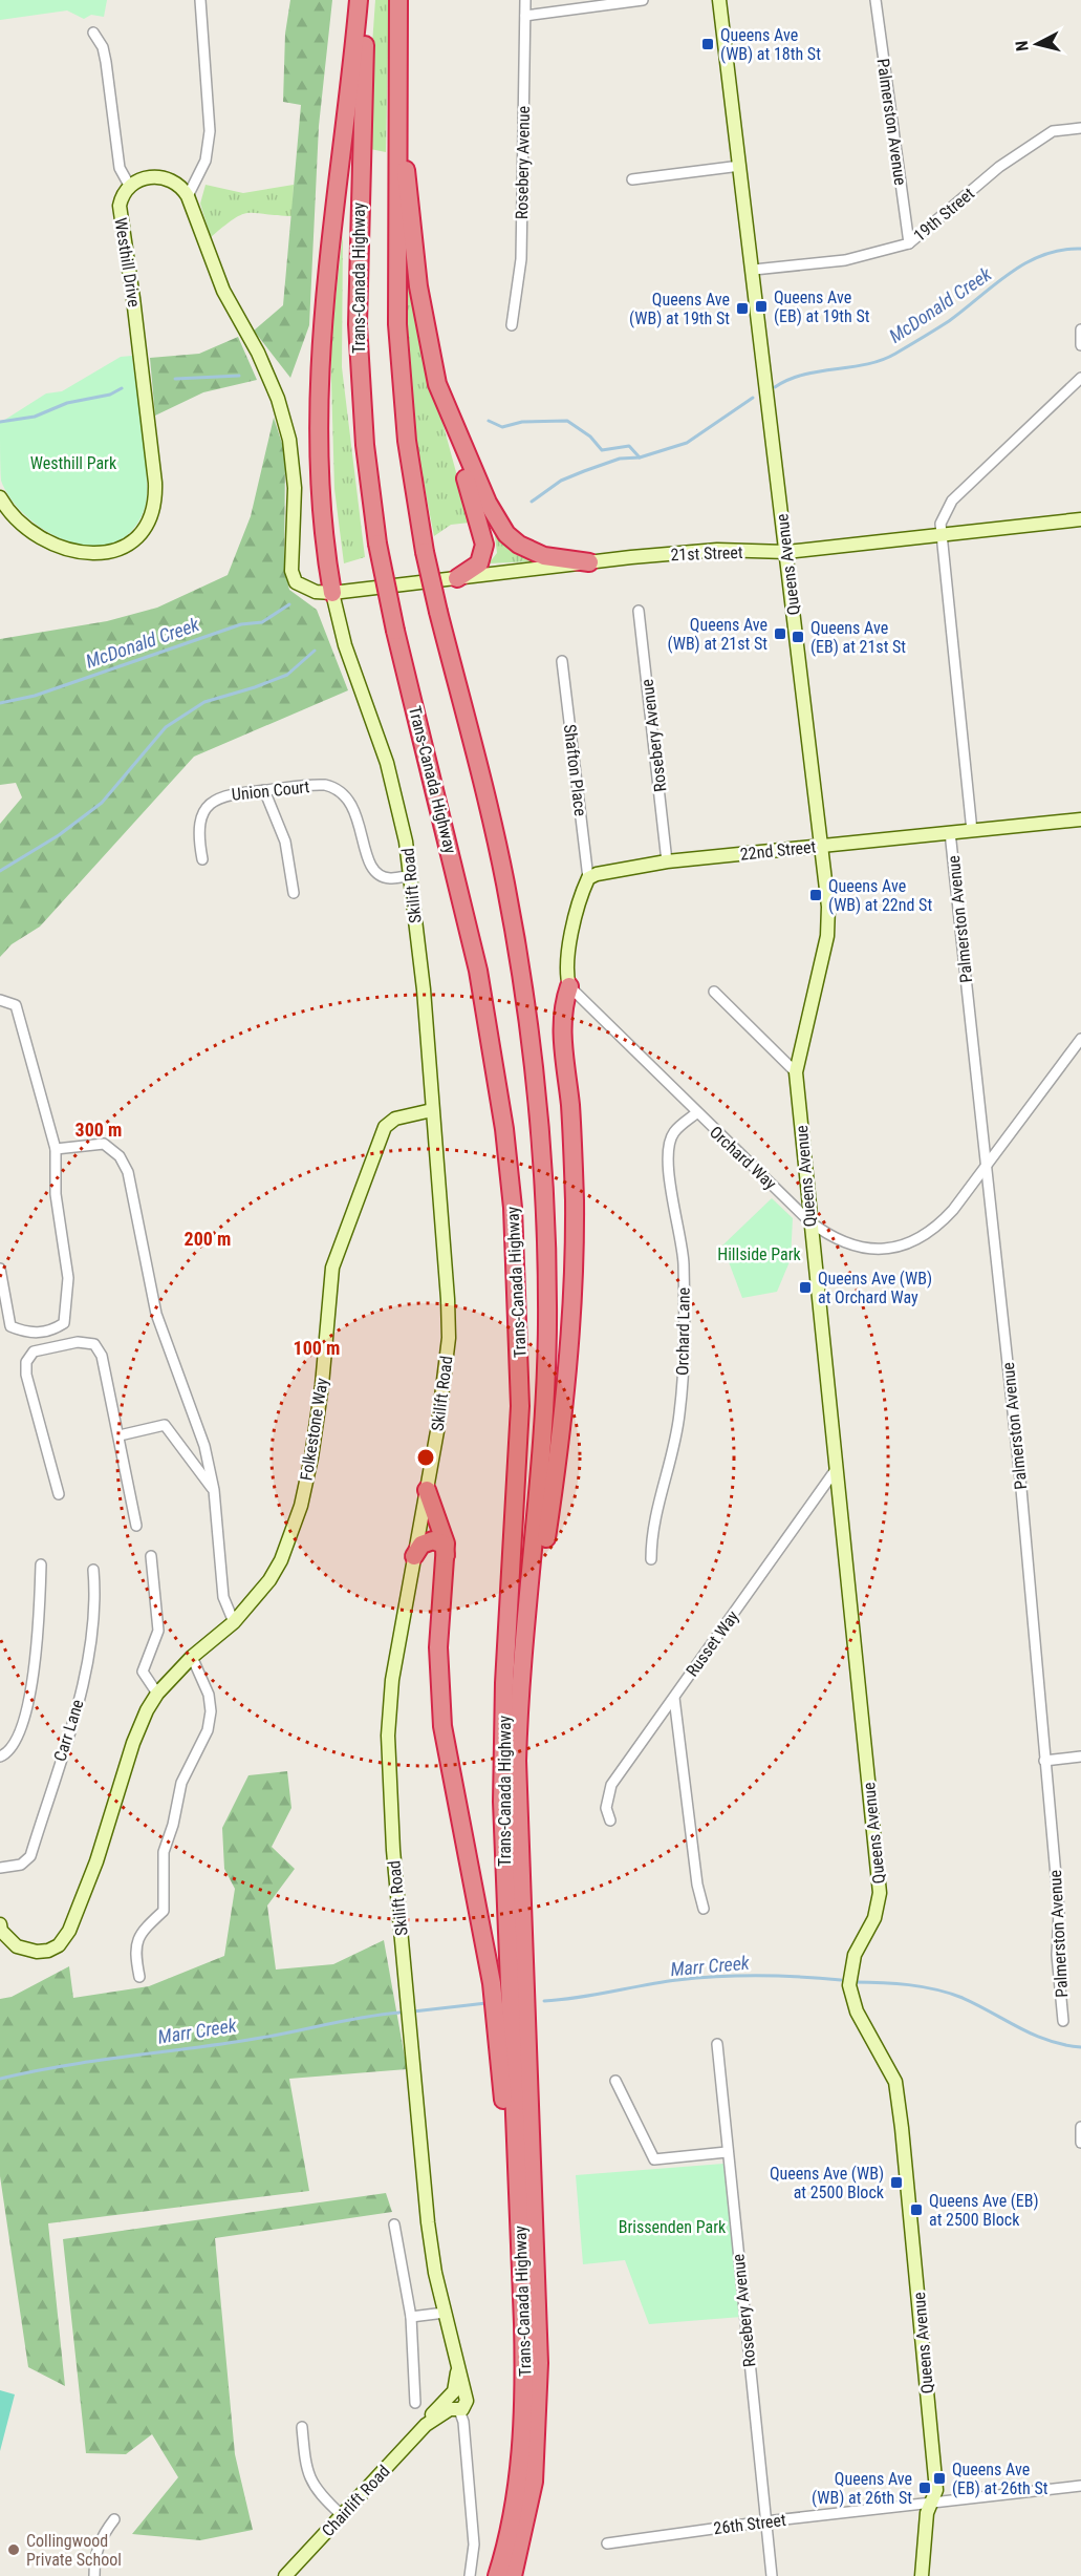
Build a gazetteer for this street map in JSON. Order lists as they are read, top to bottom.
{
  "streets": {
    "highway": ["Trans-Canada Highway"],
    "street": [
      "Palmerston Avenue",
      "Rosebery Avenue",
      "19th Street",
      "Westhill Drive",
      "21st Street",
      "Queens Avenue",
      "Shafton Place",
      "Union Court",
      "22nd Street",
      "Skilift Road",
      "Orchard Way",
      "Orchard Lane",
      "Folkestone Way",
      "Russet Way",
      "Carr Lane",
      "Chairlift Road",
      "26th Street"
    ]
  },
  "crossings": [
    ["Palmerston Avenue", "19th Street"],
    ["Palmerston Avenue", "21st Street"],
    ["Palmerston Avenue", "22nd Street"],
    ["Palmerston Avenue", "Orchard Way"],
    ["Rosebery Avenue", "22nd Street"],
    ["Rosebery Avenue", "26th Street"],
    ["19th Street", "Queens Avenue"],
    ["21st Street", "Queens Avenue"],
    ["21st Street", "Skilift Road"],
    ["Queens Avenue", "22nd Street"],
    ["Queens Avenue", "Orchard Way"],
    ["Queens Avenue", "Russet Way"],
    ["Queens Avenue", "26th Street"],
    ["Shafton Place", "22nd Street"],
    ["Union Court", "Skilift Road"],
    ["Skilift Road", "Folkestone Way"],
    ["Skilift Road", "Chairlift Road"],
    ["Orchard Way", "Orchard Lane"]
  ],
  "water": ["McDonald Creek", "Marr Creek"],
  "parks": ["Westhill Park", "Hillside Park", "Brissenden Park"],
  "places": {
    "transit": [
      "Queens Ave (WB) at 18th St",
      "Queens Ave (EB) at 19th St",
      "Queens Ave (WB) at 19th St",
      "Queens Ave (WB) at 21st St",
      "Queens Ave (EB) at 21st St",
      "Queens Ave (WB) at 22nd St",
      "Queens Ave (WB) at Orchard Way",
      "Queens Ave (WB) at 2500 Block",
      "Queens Ave (EB) at 2500 Block",
      "Queens Ave (EB) at 26th St",
      "Queens Ave (WB) at 26th St"
    ],
    "other": ["Collingwood Private School"]
  },
  "north": "left",
  "rings": ["300 m", "200 m", "100 m"]
}
